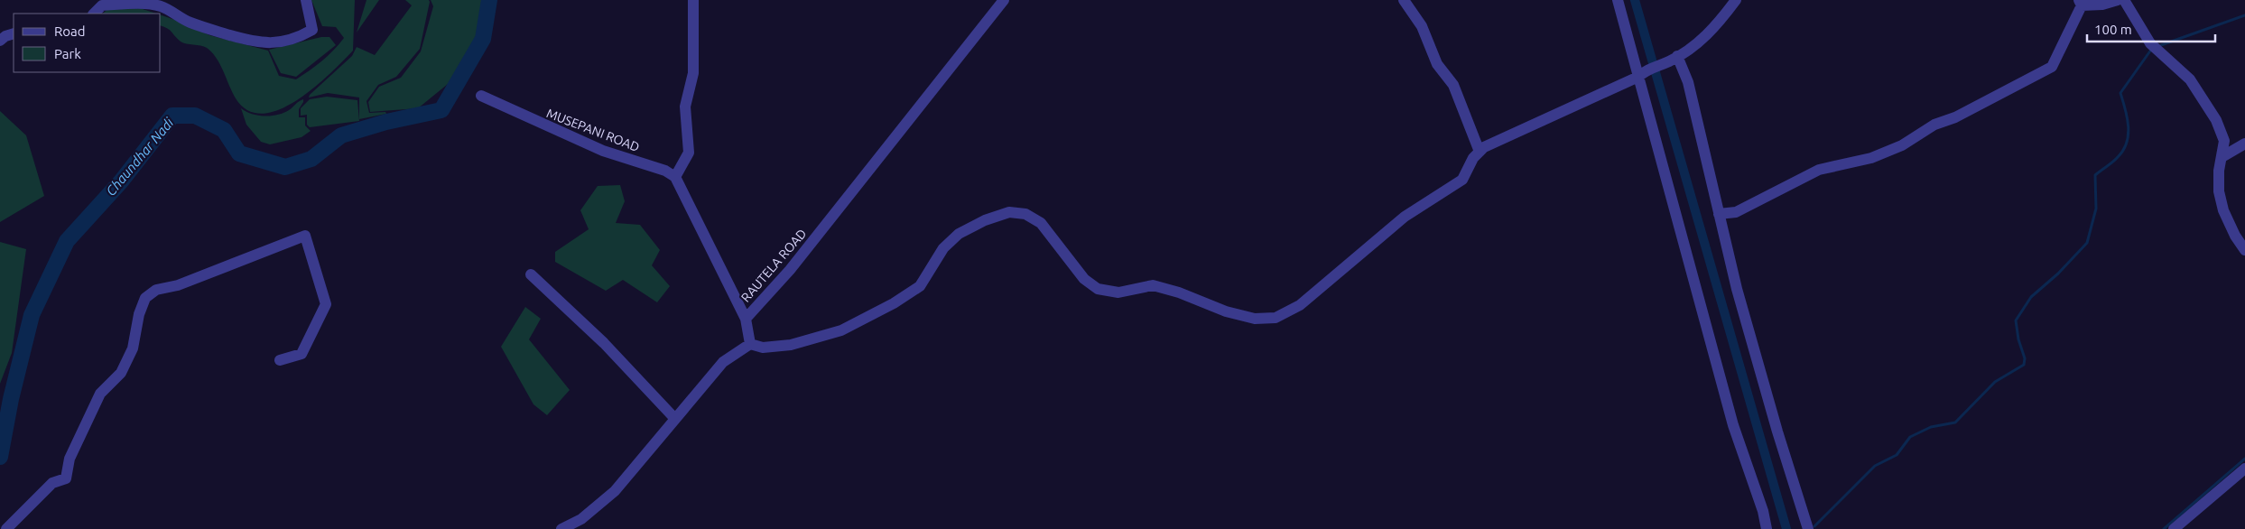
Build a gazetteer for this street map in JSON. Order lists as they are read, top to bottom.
{
  "streets": {
    "street": ["MUSEPANI ROAD", "RAUTELA ROAD"]
  },
  "water": ["Chaundhar Nadi"],
  "legend": ["Road", "Park"],
  "scale_bar": "100 m"
}
